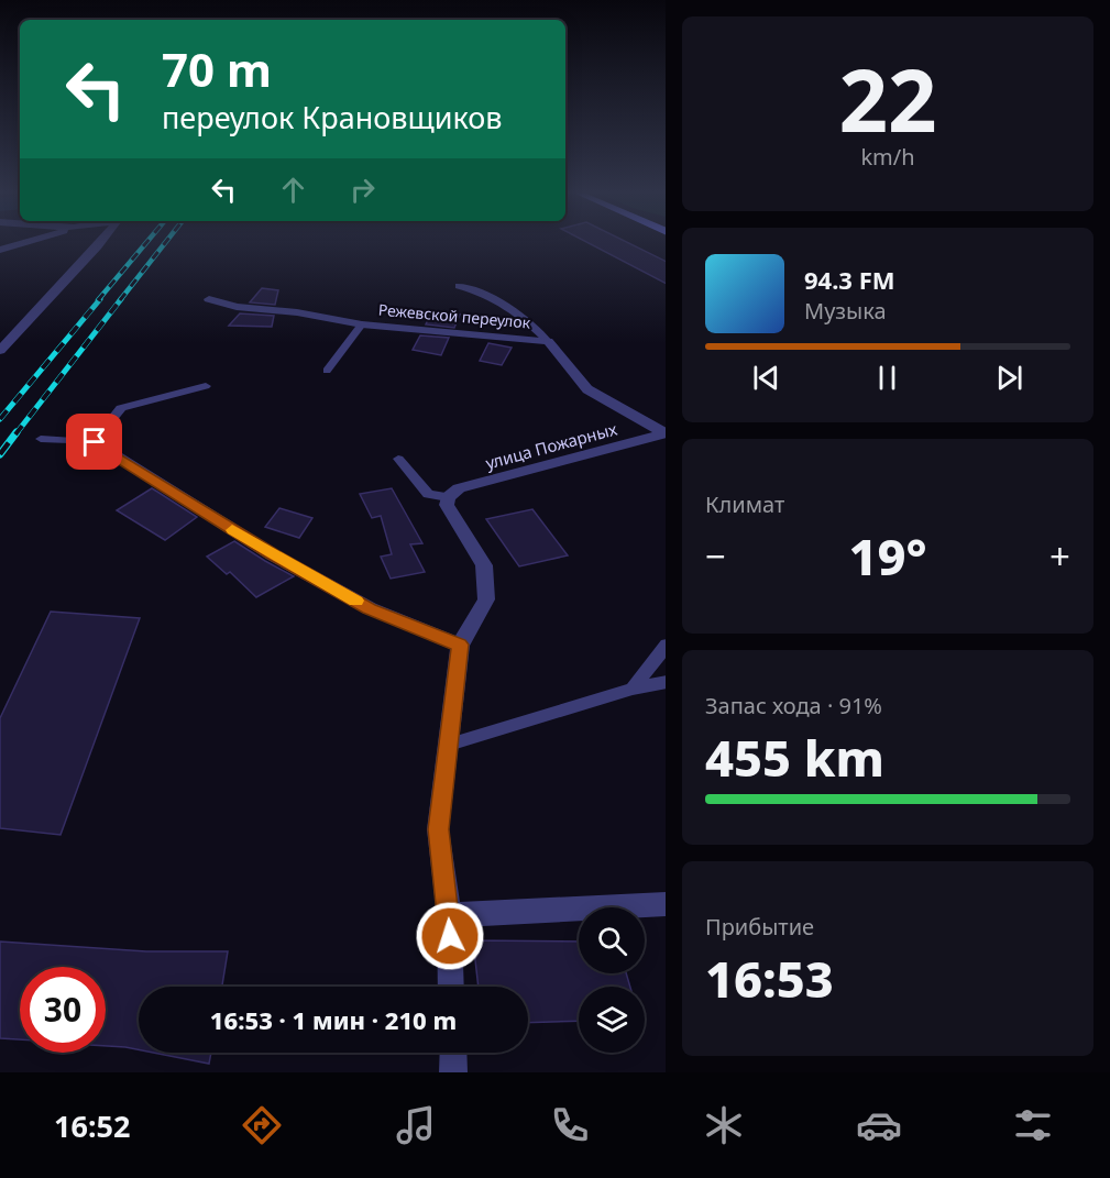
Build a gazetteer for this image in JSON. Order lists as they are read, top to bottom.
{
  "streets": {
    "street": ["Режевской переулок", "улица Пожарных"]
  },
  "crossings": [
    ["Режевской переулок", "улица Пожарных"]
  ],
  "page": {
    "tile": [
      ["22", "km/h"],
      "Климат",
      ["Запас хода · 91%", "455 km"],
      ["Прибытие", "16:53"]
    ],
    "turn": ["70 m", "переулок Крановщиков"],
    "song": ["94.3 FM", "Музыка"],
    "heat": ["−", "19°", "+"],
    "limit": "30",
    "trip": "16:53 · 1 мин · 210 m",
    "tabs": "16:52"
  }
}
